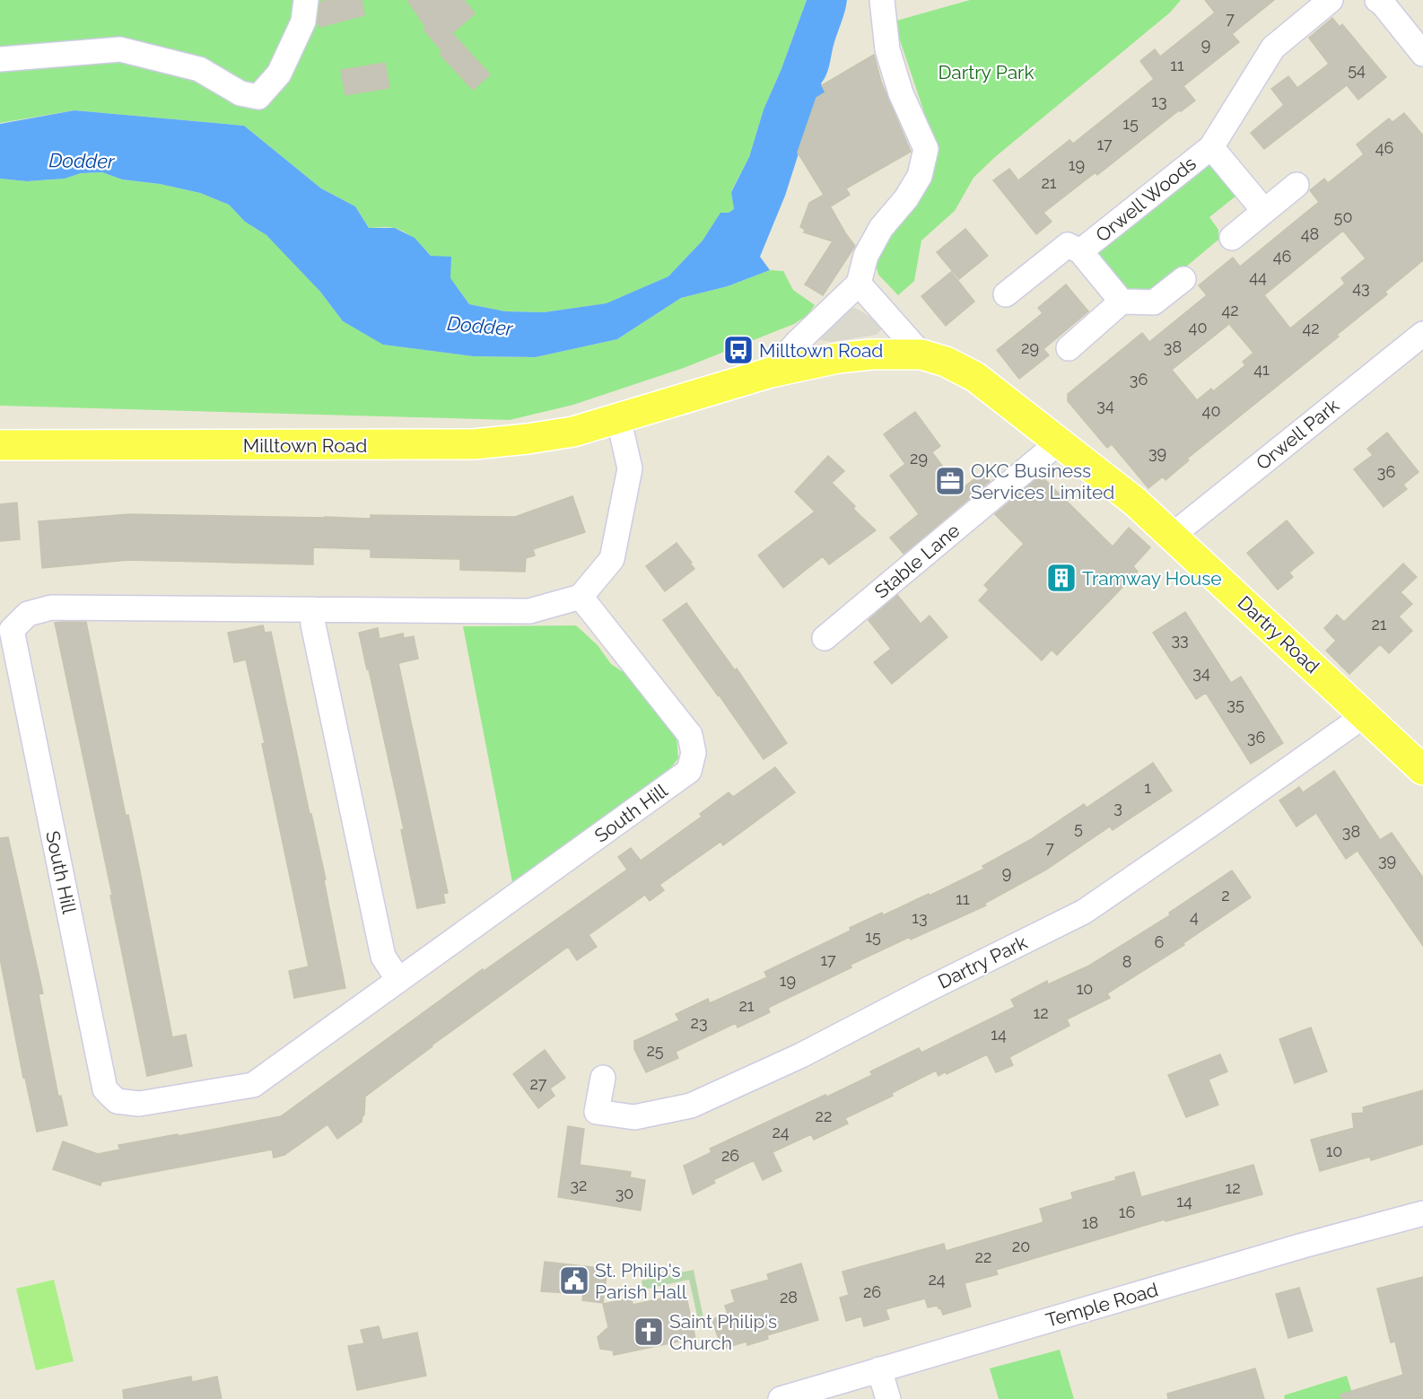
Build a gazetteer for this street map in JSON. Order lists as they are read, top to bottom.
{
  "streets": {
    "main road": ["Milltown Road", "Dartry Road"],
    "street": [
      "Orwell Woods",
      "Orwell Park",
      "Stable Lane",
      "South Hill",
      "Dartry Park",
      "Temple Road"
    ]
  },
  "crossings": [
    ["Orwell Park", "Dartry Road"],
    ["Milltown Road", "Dartry Road"],
    ["Stable Lane", "Dartry Road"],
    ["Dartry Road", "Dartry Park"]
  ],
  "water": ["Dodder"],
  "parks": ["Dartry Park"],
  "places": {
    "bus stop": ["Milltown Road"],
    "office": ["OKC Business Services Limited"],
    "building": ["Tramway House"],
    "public building": ["St. Philip's Parish Hall"],
    "church": ["Saint Philip's Church"]
  },
  "house_numbers": [
    "7",
    "9",
    "11",
    "54",
    "13",
    "15",
    "17",
    "46",
    "19",
    "21",
    "50",
    "48",
    "46",
    "44",
    "43",
    "42",
    "40",
    "42",
    "38",
    "29",
    "41",
    "36",
    "34",
    "40",
    "39",
    "29",
    "36",
    "21",
    "33",
    "34",
    "35",
    "36",
    "1",
    "3",
    "5",
    "38",
    "7",
    "39",
    "9",
    "2",
    "11",
    "4",
    "13",
    "15",
    "6",
    "17",
    "8",
    "19",
    "10",
    "21",
    "12",
    "23",
    "14",
    "25",
    "27",
    "22",
    "24",
    "10",
    "26",
    "32",
    "12",
    "30",
    "14",
    "16",
    "18",
    "20",
    "22",
    "24",
    "26",
    "28"
  ]
}
